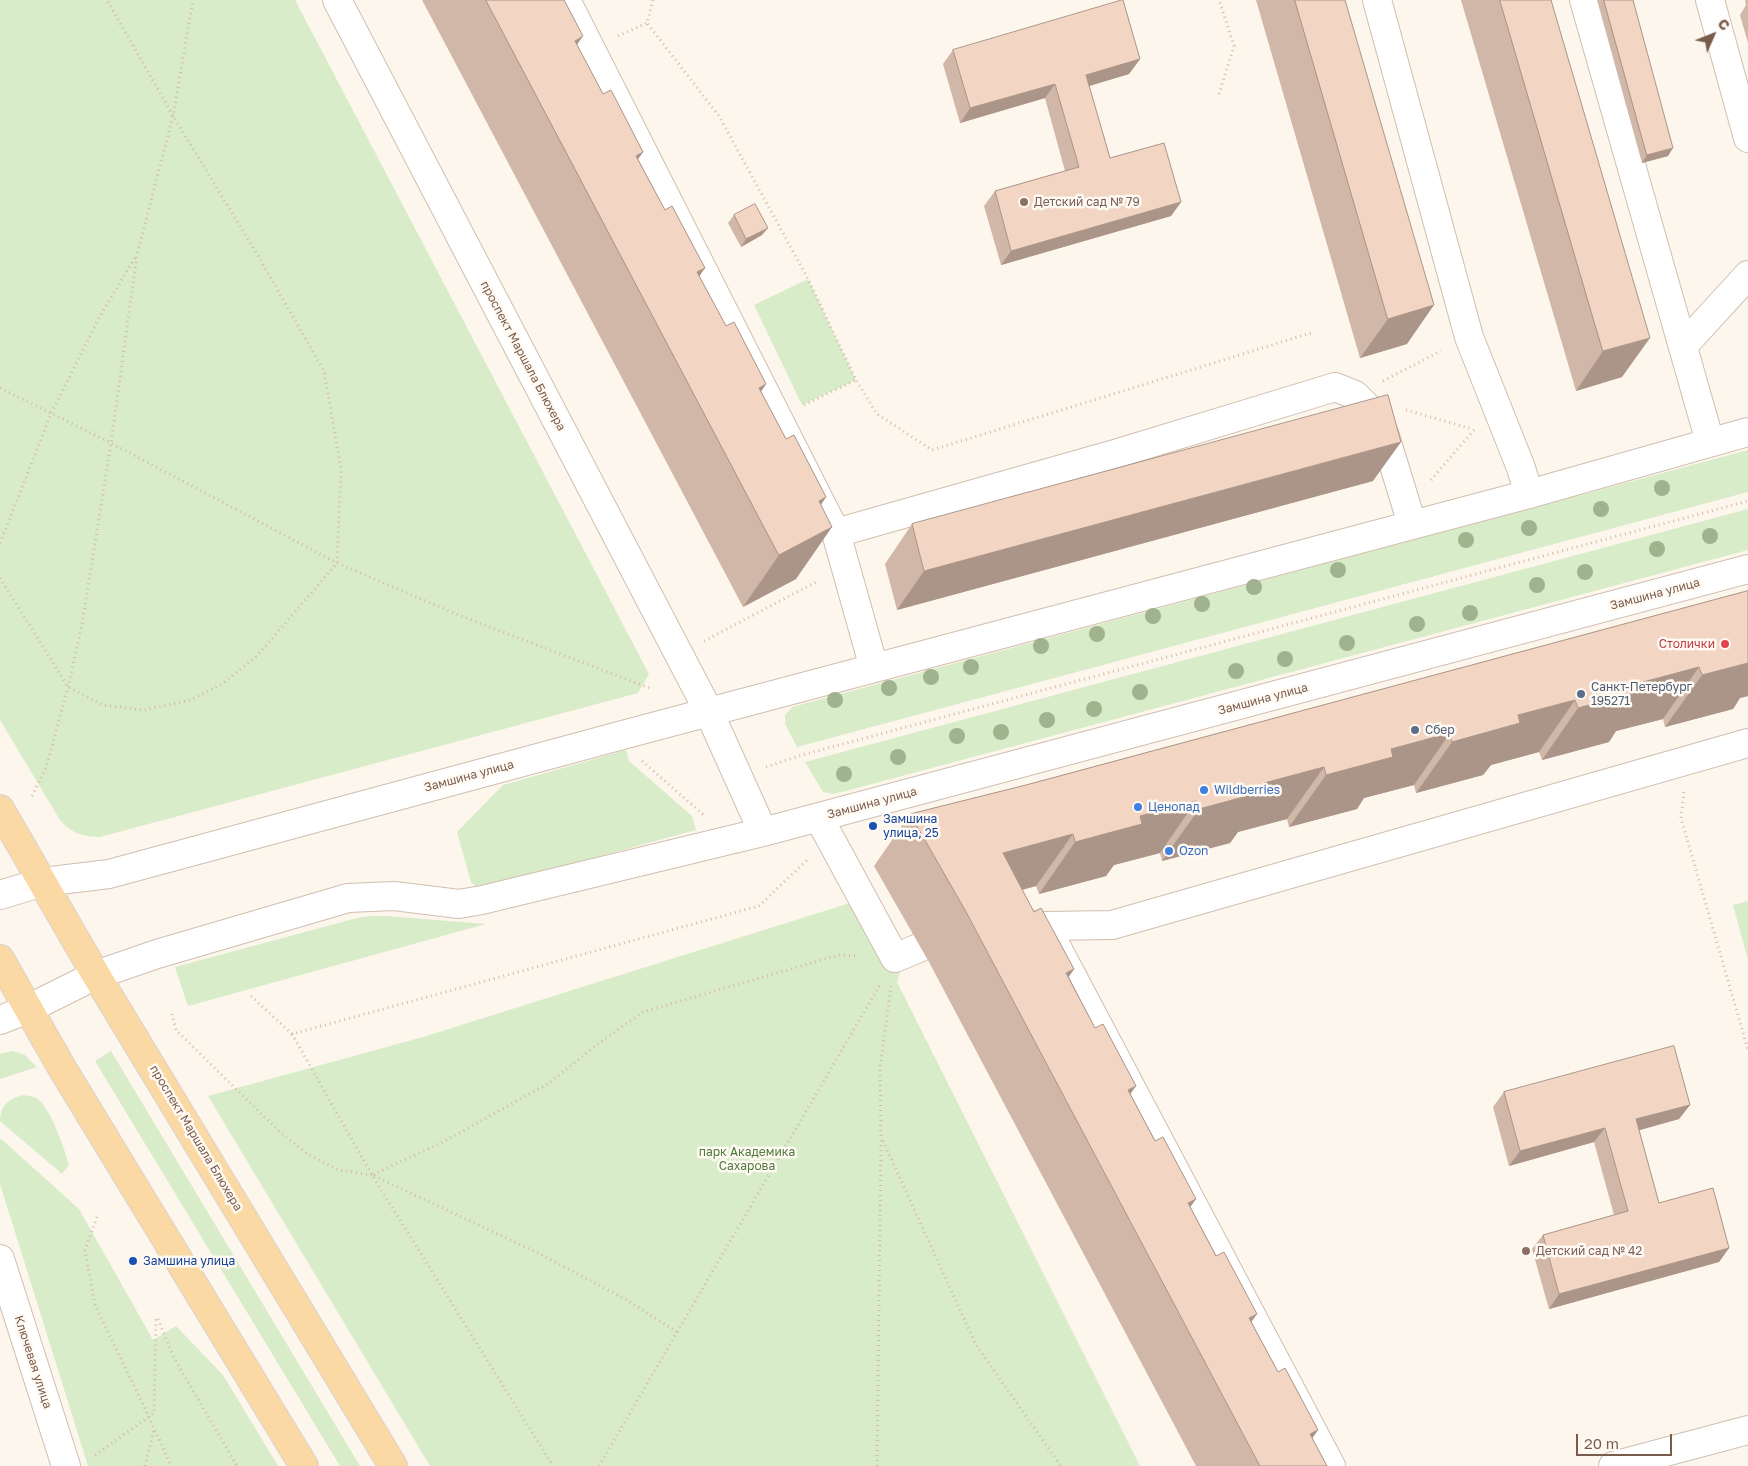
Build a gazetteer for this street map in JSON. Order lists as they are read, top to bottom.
{
  "streets": {
    "main road": ["проспект Маршала Блюхера"],
    "street": ["Замшина улица", "Ключевая улица"]
  },
  "crossings": [
    ["проспект Маршала Блюхера", "Замшина улица"]
  ],
  "parks": ["парк Академика Сахарова"],
  "places": [
    "Детский сад № 79",
    "Столички",
    "Санкт-Петербург 195271",
    "Сбер",
    "Wildberries",
    "Ценопад",
    "Замшина улица, 25",
    "Ozon",
    "Детский сад № 42",
    "Замшина улица"
  ],
  "scale_bar": "20 m",
  "north": "top right"
}
